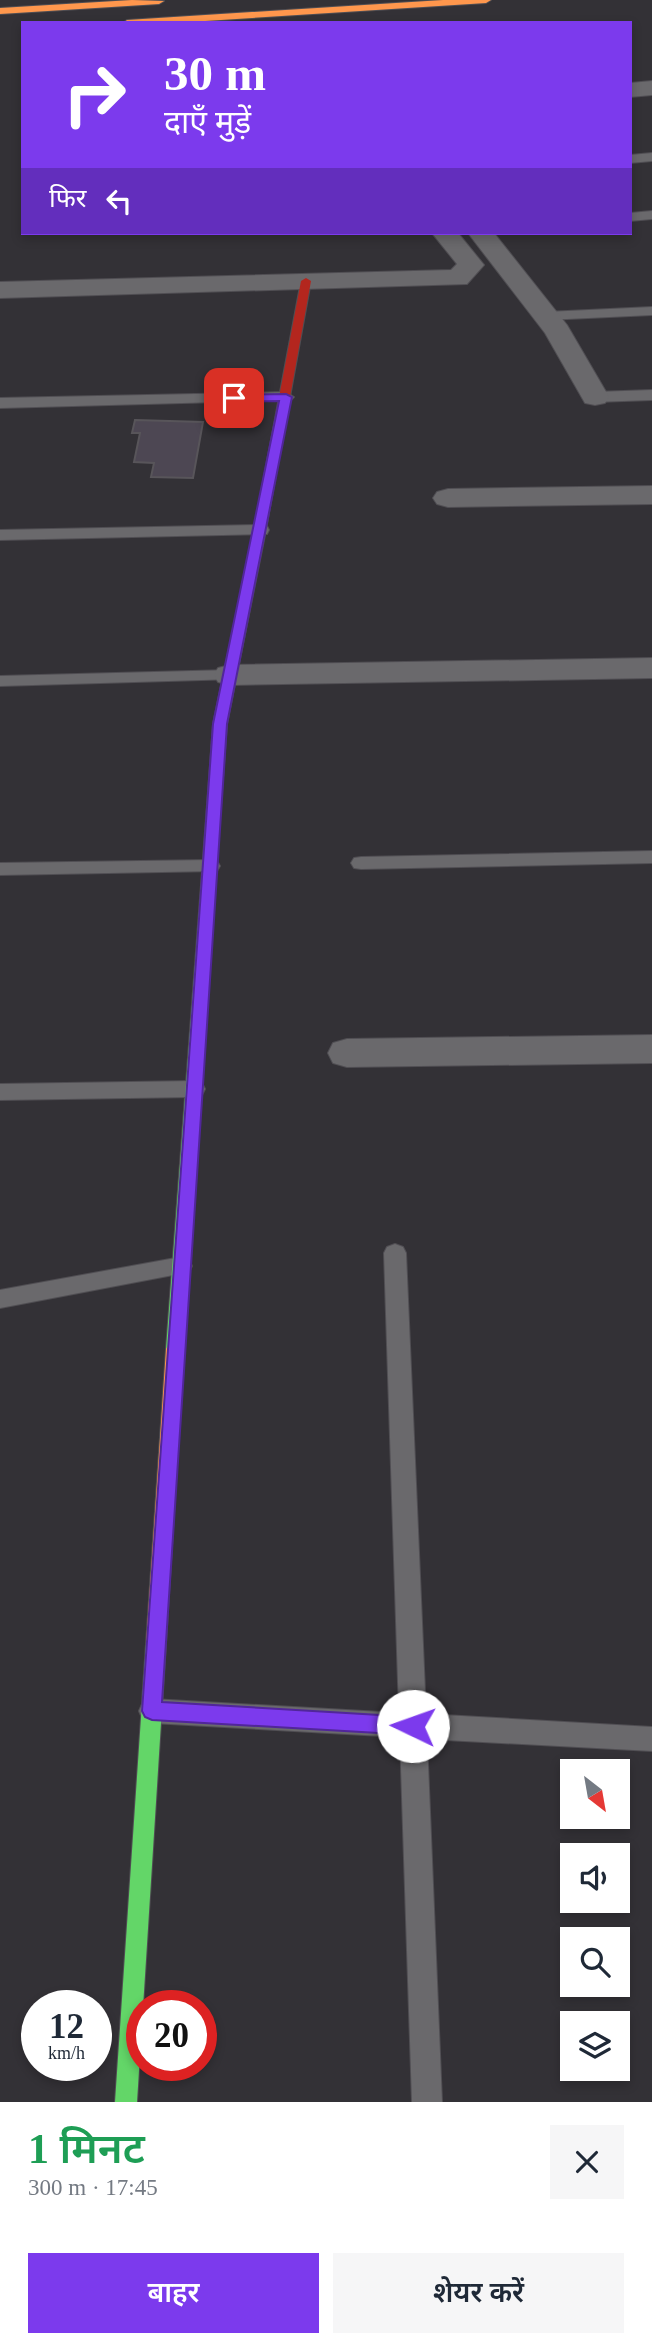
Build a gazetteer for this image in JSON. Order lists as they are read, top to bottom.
{
  "north": "bottom right",
  "page": {
    "turn": ["30 m", "दाएँ मुड़ें"],
    "then": "फिर",
    "speed": "12 km/h",
    "limit": "20",
    "heading": ["1 मिनट", "300 m · 17:45"],
    "buttons": ["बाहर", "शेयर करें"]
  }
}
